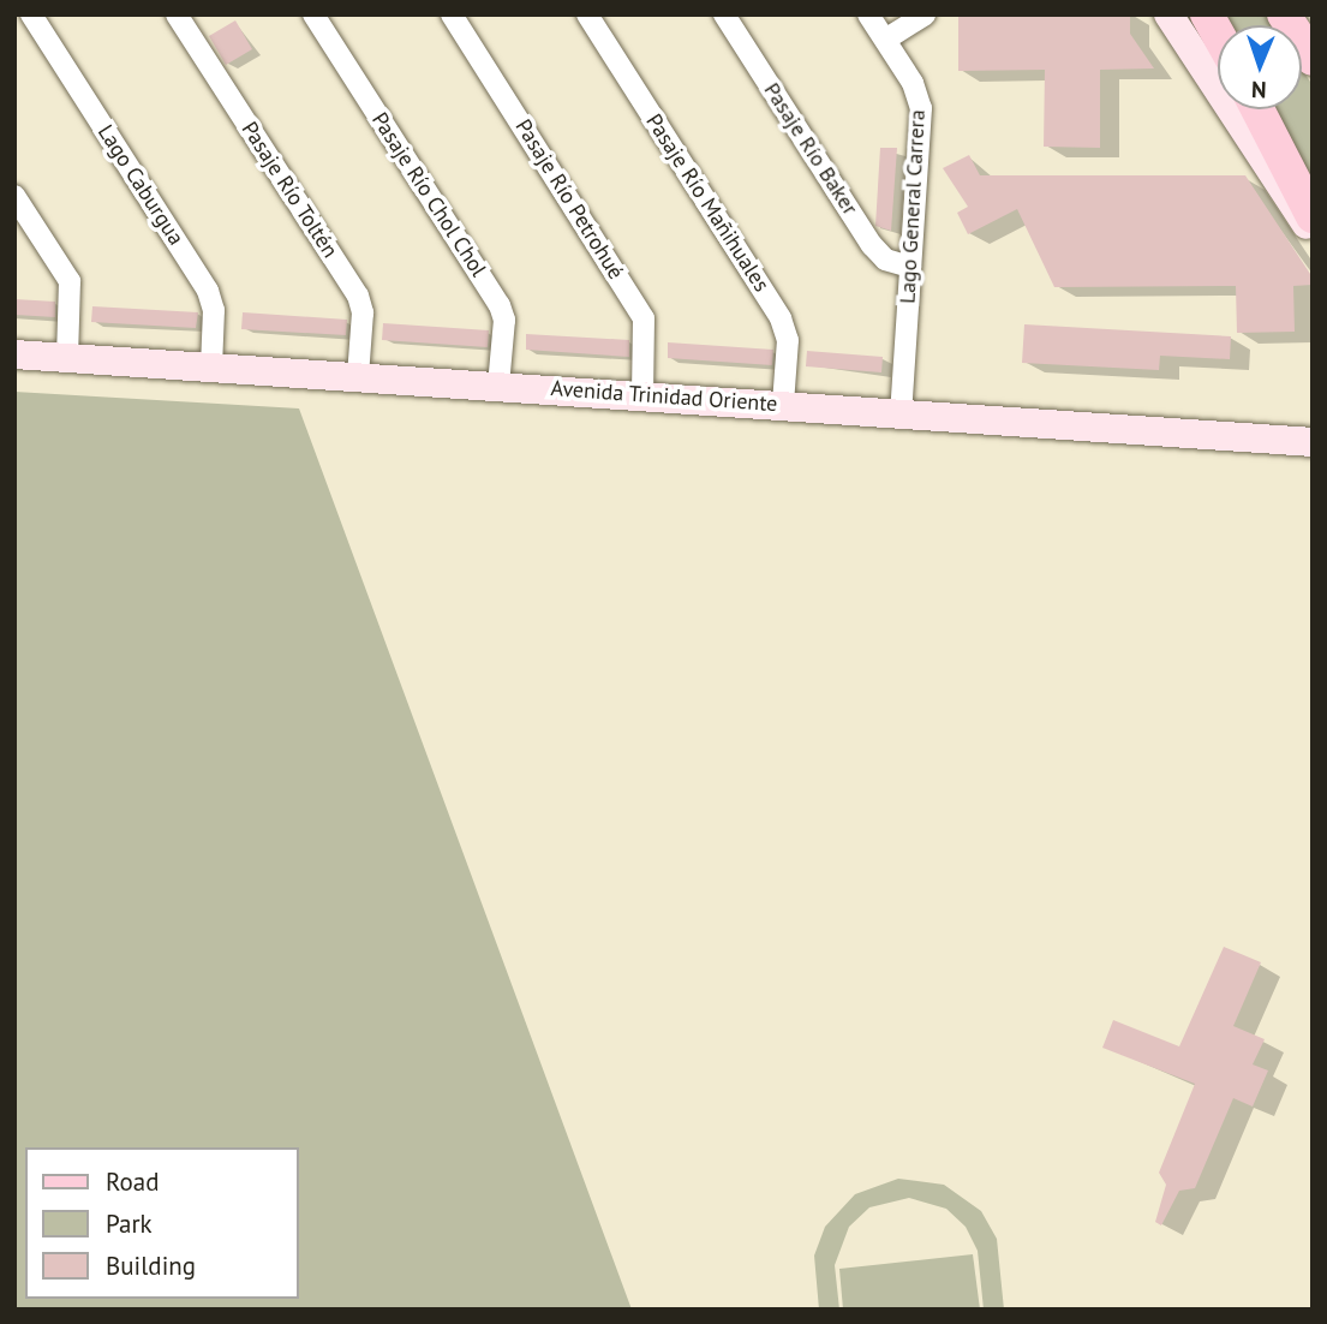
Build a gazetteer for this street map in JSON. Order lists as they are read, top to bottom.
{
  "streets": {
    "street": [
      "Pasaje Río Baker",
      "Lago Caburgua",
      "Pasaje Río Toltén",
      "Pasaje Río Chol Chol",
      "Pasaje Río Petrohué",
      "Pasaje Río Mañihuales",
      "Lago General Carrera",
      "Avenida Trinidad Oriente"
    ]
  },
  "crossings": [
    ["Pasaje Río Baker", "Lago General Carrera"],
    ["Lago Caburgua", "Avenida Trinidad Oriente"],
    ["Pasaje Río Toltén", "Avenida Trinidad Oriente"],
    ["Pasaje Río Chol Chol", "Avenida Trinidad Oriente"],
    ["Pasaje Río Petrohué", "Avenida Trinidad Oriente"],
    ["Pasaje Río Mañihuales", "Avenida Trinidad Oriente"],
    ["Lago General Carrera", "Avenida Trinidad Oriente"]
  ],
  "legend": ["Road", "Park", "Building"],
  "north": "bottom"
}
